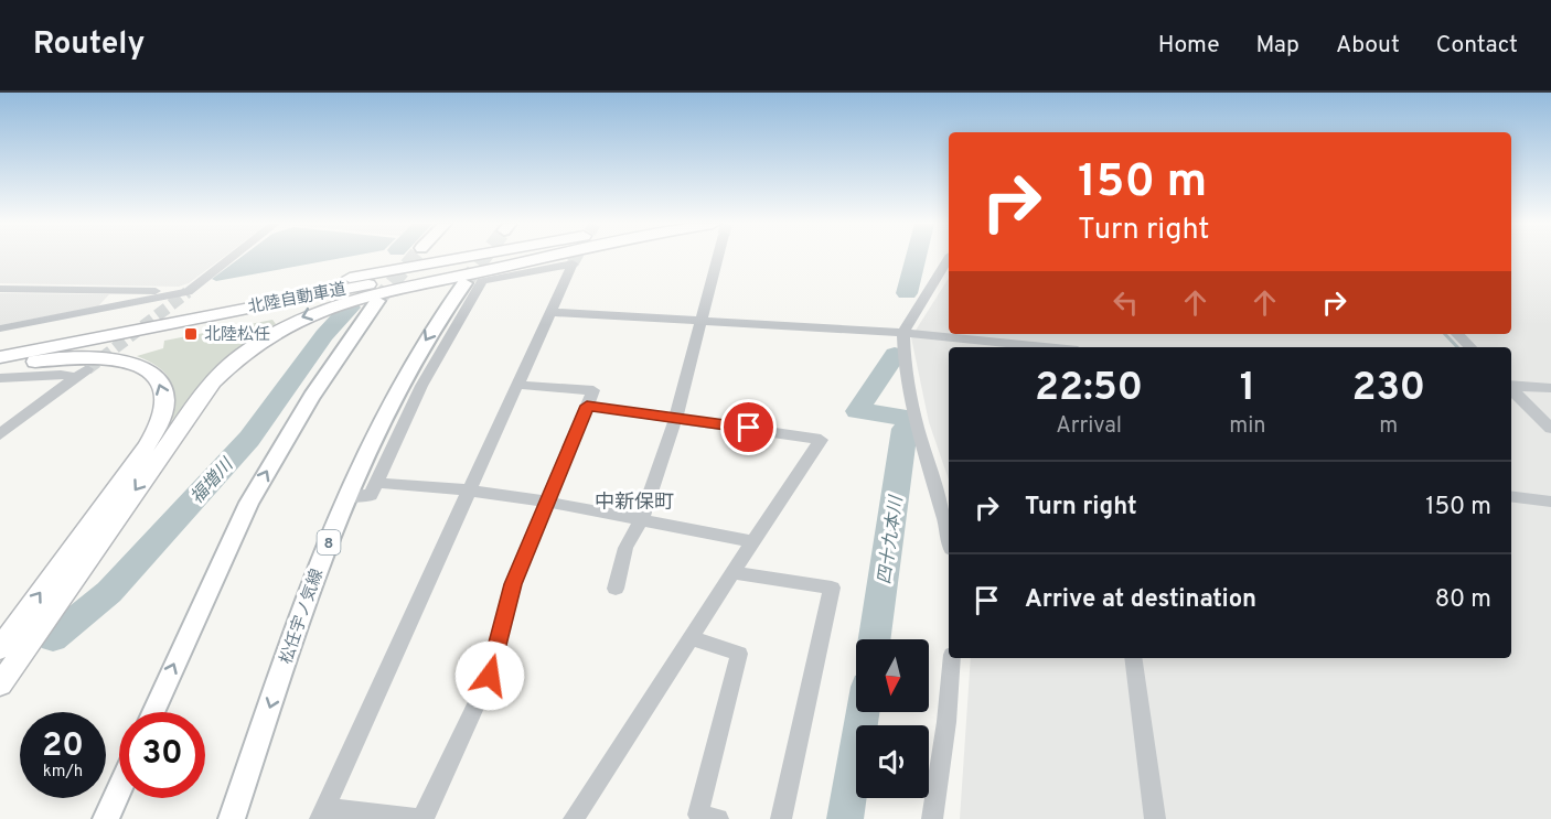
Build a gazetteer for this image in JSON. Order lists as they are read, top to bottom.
{
  "streets": {
    "highway": ["北陸自動車道"],
    "main road": ["8", "松任宇ノ気線"]
  },
  "districts": ["中新保町"],
  "water": ["福増川", "四十九本川"],
  "places": {
    "transit": ["北陸松任"]
  },
  "north": "bottom",
  "page": {
    "header": "Routely",
    "nav": [
      "Home",
      "Map",
      "About",
      "Contact"
    ],
    "turn": ["150 m", "Turn right"],
    "eta": [
      "22:50",
      "Arrival",
      "1",
      "min",
      "230",
      "m"
    ],
    "list": [
      {
        "name": "Turn right",
        "value": "150 m"
      },
      {
        "name": "Arrive at destination",
        "value": "80 m"
      }
    ],
    "speed": "20 km/h",
    "limit": "30"
  }
}
